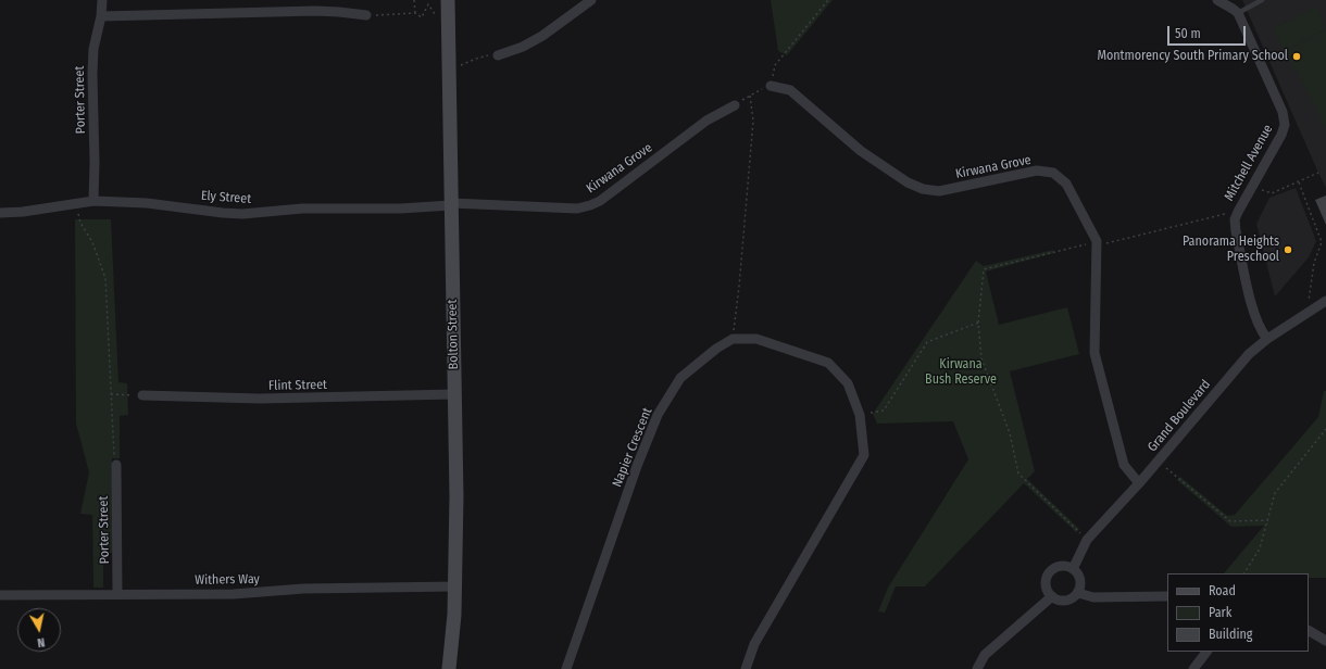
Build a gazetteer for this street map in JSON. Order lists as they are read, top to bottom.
{
  "streets": {
    "main road": ["Bolton Street"],
    "street": [
      "Porter Street",
      "Mitchell Avenue",
      "Kirwana Grove",
      "Ely Street",
      "Flint Street",
      "Grand Boulevard",
      "Napier Crescent",
      "Withers Way"
    ]
  },
  "crossings": [
    ["Porter Street", "Ely Street"],
    ["Porter Street", "Withers Way"],
    ["Mitchell Avenue", "Grand Boulevard"],
    ["Kirwana Grove", "Ely Street"],
    ["Kirwana Grove", "Bolton Street"],
    ["Kirwana Grove", "Grand Boulevard"],
    ["Ely Street", "Bolton Street"],
    ["Bolton Street", "Flint Street"],
    ["Bolton Street", "Withers Way"]
  ],
  "parks": ["Kirwana Bush Reserve"],
  "places": ["Montmorency South Primary School", "Panorama Heights Preschool"],
  "legend": ["Road", "Park", "Building"],
  "scale_bar": "50 m",
  "north": "bottom"
}
